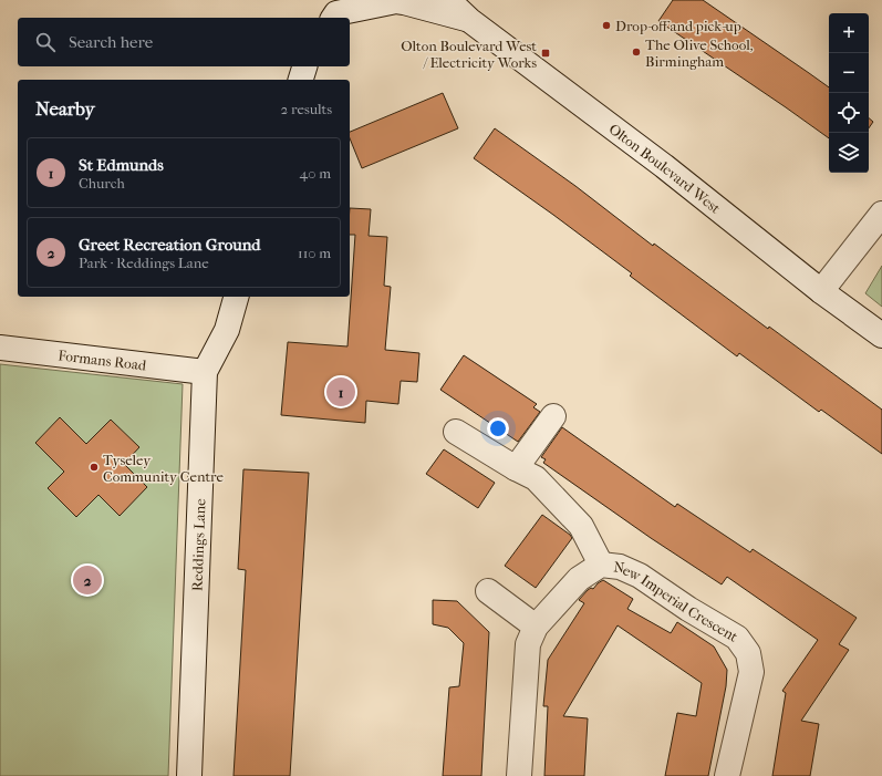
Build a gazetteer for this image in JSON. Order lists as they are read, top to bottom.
{
  "streets": {
    "street": [
      "Olton Boulevard West",
      "Formans Road",
      "Reddings Lane",
      "New Imperial Crescent"
    ]
  },
  "crossings": [
    ["Formans Road", "Reddings Lane"]
  ],
  "places": {
    "other": ["Drop-off and pick-up", "The Olive School, Birmingham", "Tyseley Community Centre"],
    "transit": ["Olton Boulevard West / Electricity Works"]
  },
  "page": {
    "map_buttons": ["+", "−"],
    "search": "Search here",
    "heading": ["Nearby", "2 results"],
    "list": [
      {
        "mark": "1",
        "name": "St Edmunds",
        "note": "Church",
        "value": "40 m"
      },
      {
        "mark": "2",
        "name": "Greet Recreation Ground",
        "note": "Park · Reddings Lane",
        "value": "110 m"
      }
    ],
    "pins": ["1", "2"]
  }
}
